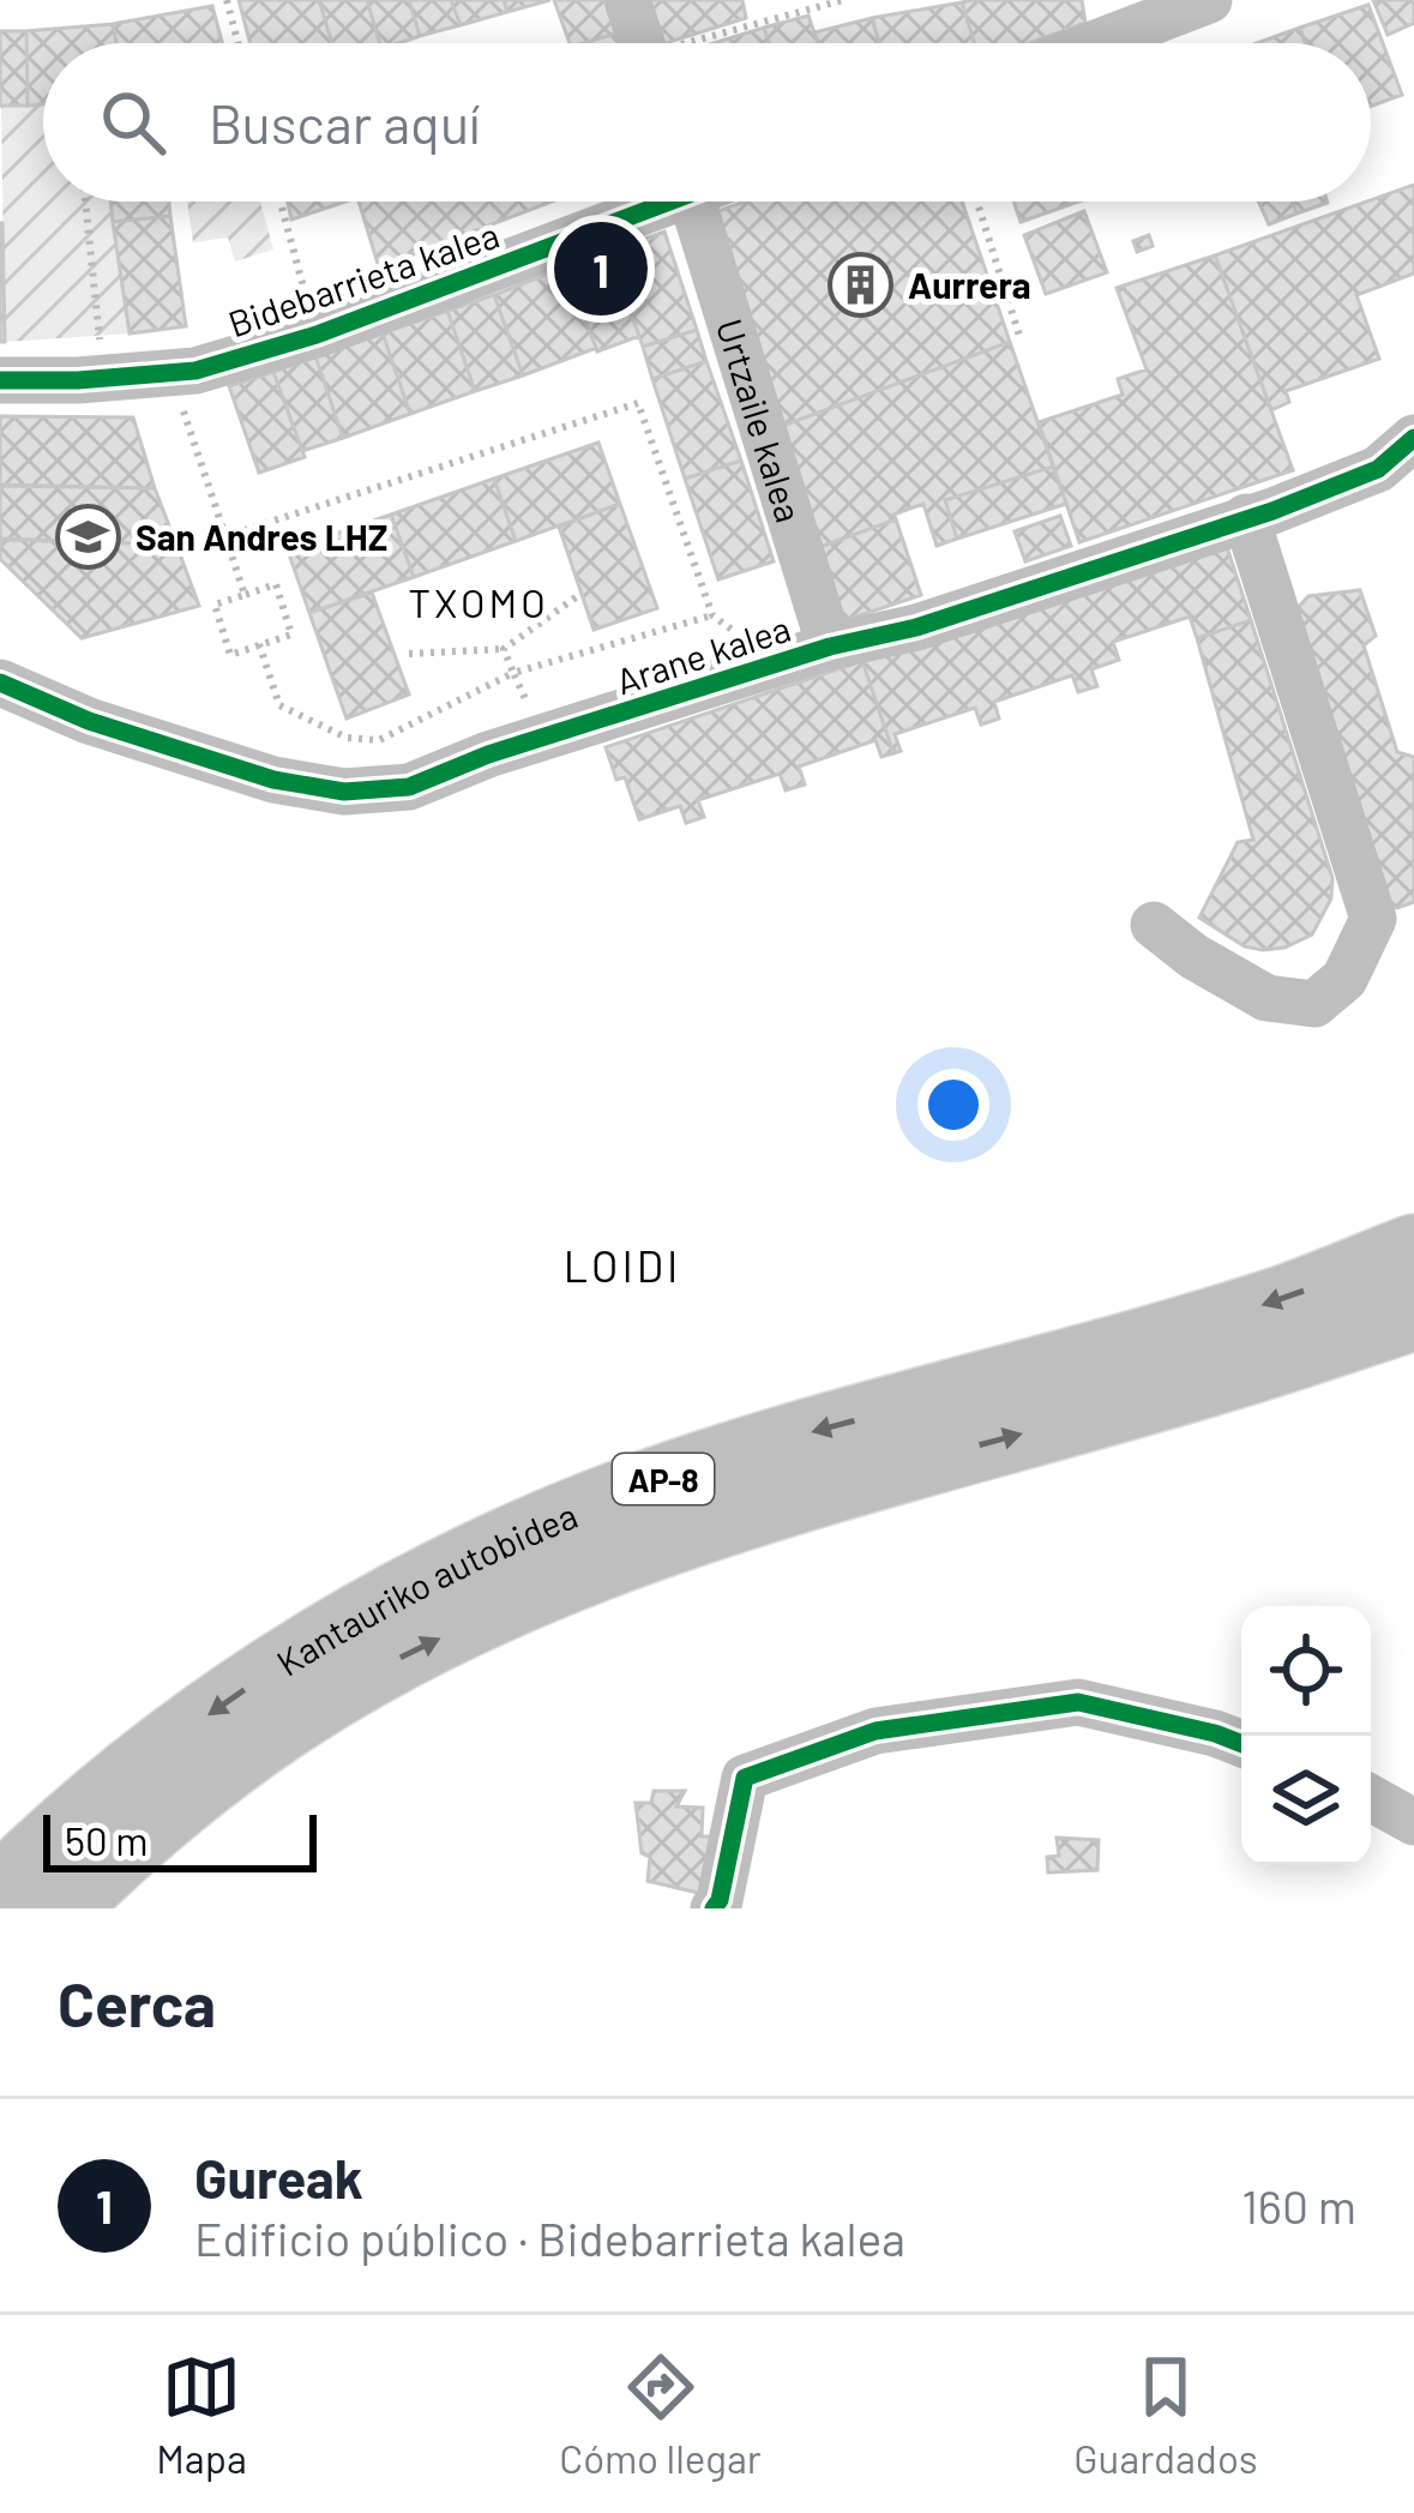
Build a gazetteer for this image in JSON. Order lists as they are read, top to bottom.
{
  "streets": {
    "highway": ["AP-8", "Kantauriko autobidea"],
    "street": ["Bidebarrieta kalea", "Urtzaile kalea", "Arane kalea"]
  },
  "crossings": [
    ["Urtzaile kalea", "Arane kalea"]
  ],
  "districts": ["TXOMO", "LOIDI"],
  "places": {
    "building": ["Aurrera"],
    "school or university": ["San Andres LHZ"]
  },
  "scale_bar": "50 m",
  "page": {
    "search": "Buscar aquí",
    "pins": "1",
    "scale": "50 m",
    "heading": "Cerca",
    "list": [
      {
        "mark": "1",
        "name": "Gureak",
        "note": "Edificio público · Bidebarrieta kalea",
        "value": "160 m"
      }
    ],
    "nav": ["Mapa", "Cómo llegar", "Guardados"]
  }
}
